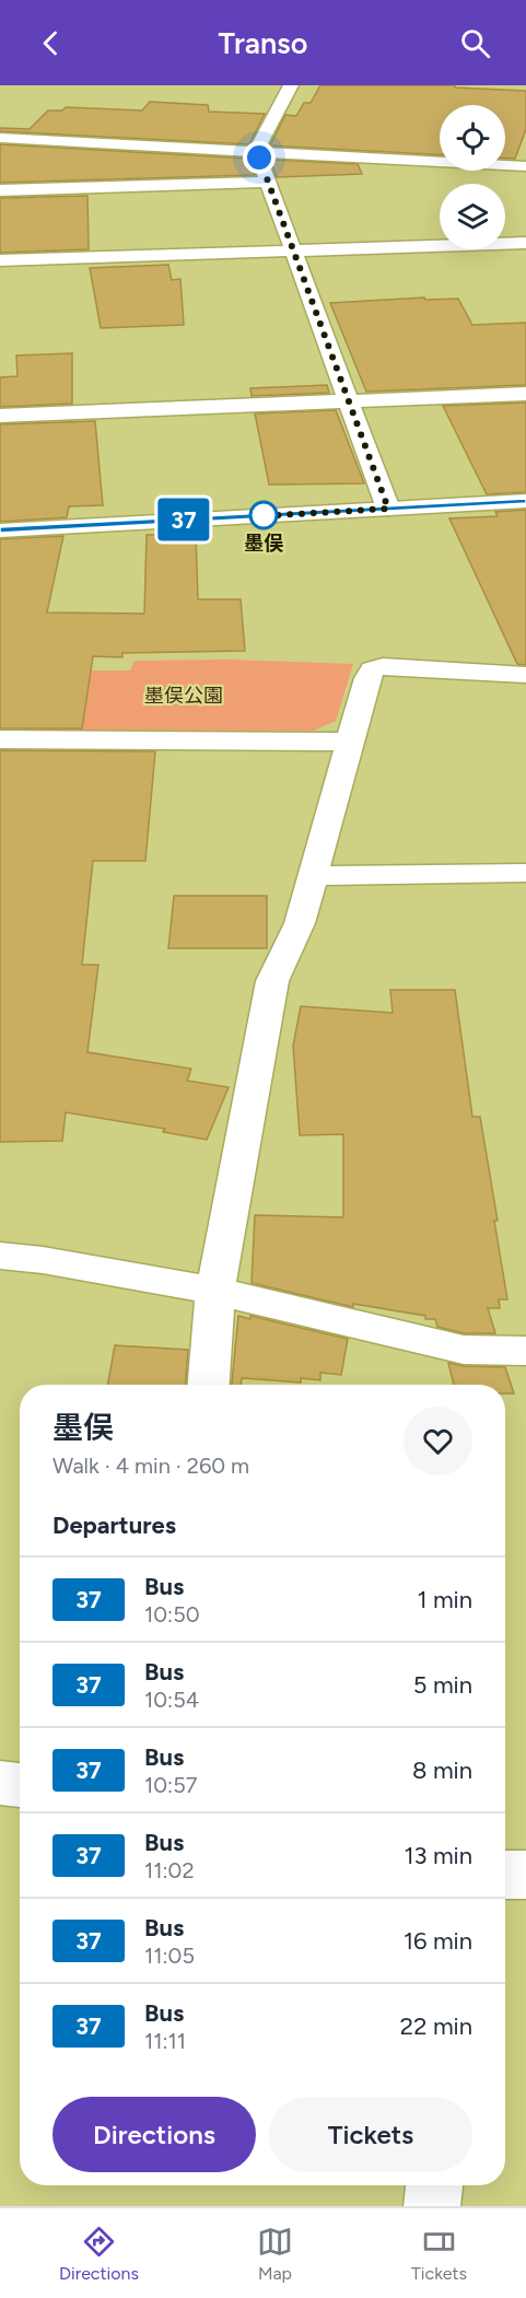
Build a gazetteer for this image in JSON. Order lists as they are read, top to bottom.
{
  "parks": ["墨俣公園"],
  "places": ["墨俣"],
  "lines": ["bus line 37"],
  "page": {
    "header": "Transo",
    "on_map": "37",
    "heading": [
      ["墨俣", "Walk · 4 min · 260 m"],
      "Departures"
    ],
    "list": [
      {
        "mark": "37",
        "name": "Bus",
        "note": "10:50",
        "value": "1 min"
      },
      {
        "mark": "37",
        "name": "Bus",
        "note": "10:54",
        "value": "5 min"
      },
      {
        "mark": "37",
        "name": "Bus",
        "note": "10:57",
        "value": "8 min"
      },
      {
        "mark": "37",
        "name": "Bus",
        "note": "11:02",
        "value": "13 min"
      },
      {
        "mark": "37",
        "name": "Bus",
        "note": "11:05",
        "value": "16 min"
      },
      {
        "mark": "37",
        "name": "Bus",
        "note": "11:11",
        "value": "22 min"
      }
    ],
    "buttons": ["Directions", "Tickets"],
    "tabs": ["Directions", "Map", "Tickets"]
  }
}
